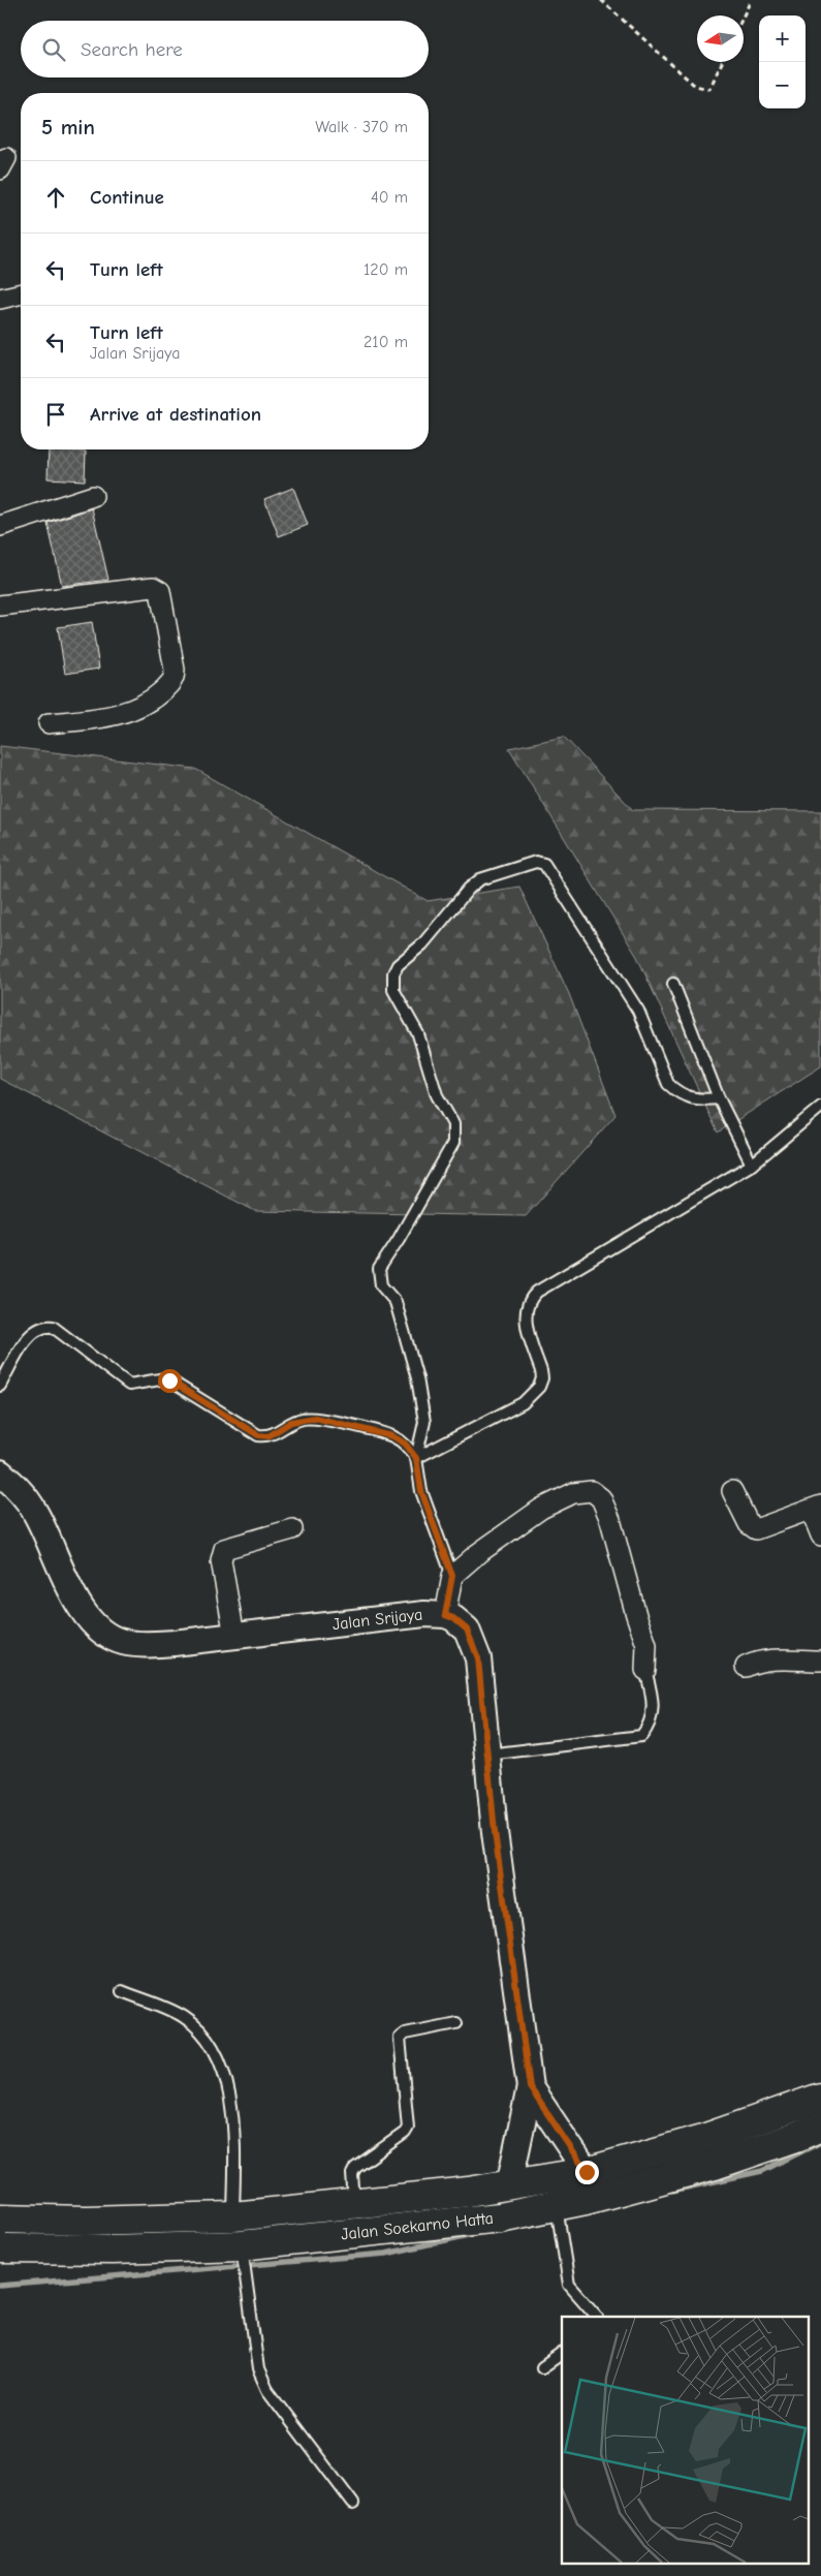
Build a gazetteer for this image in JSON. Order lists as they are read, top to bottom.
{
  "streets": {
    "highway": ["Jalan Soekarno Hatta"],
    "street": ["Jalan Srijaya"]
  },
  "crossings": [
    ["Jalan Srijaya", "Jalan Soekarno Hatta"]
  ],
  "north": "left",
  "page": {
    "map_buttons": ["+", "−"],
    "search": "Search here",
    "heading": ["5 min", "Walk · 370 m"],
    "list": [
      ["Continue", "40 m"],
      ["Turn left", "120 m"],
      ["Turn left", "Jalan Srijaya", "210 m"],
      "Arrive at destination"
    ]
  }
}
